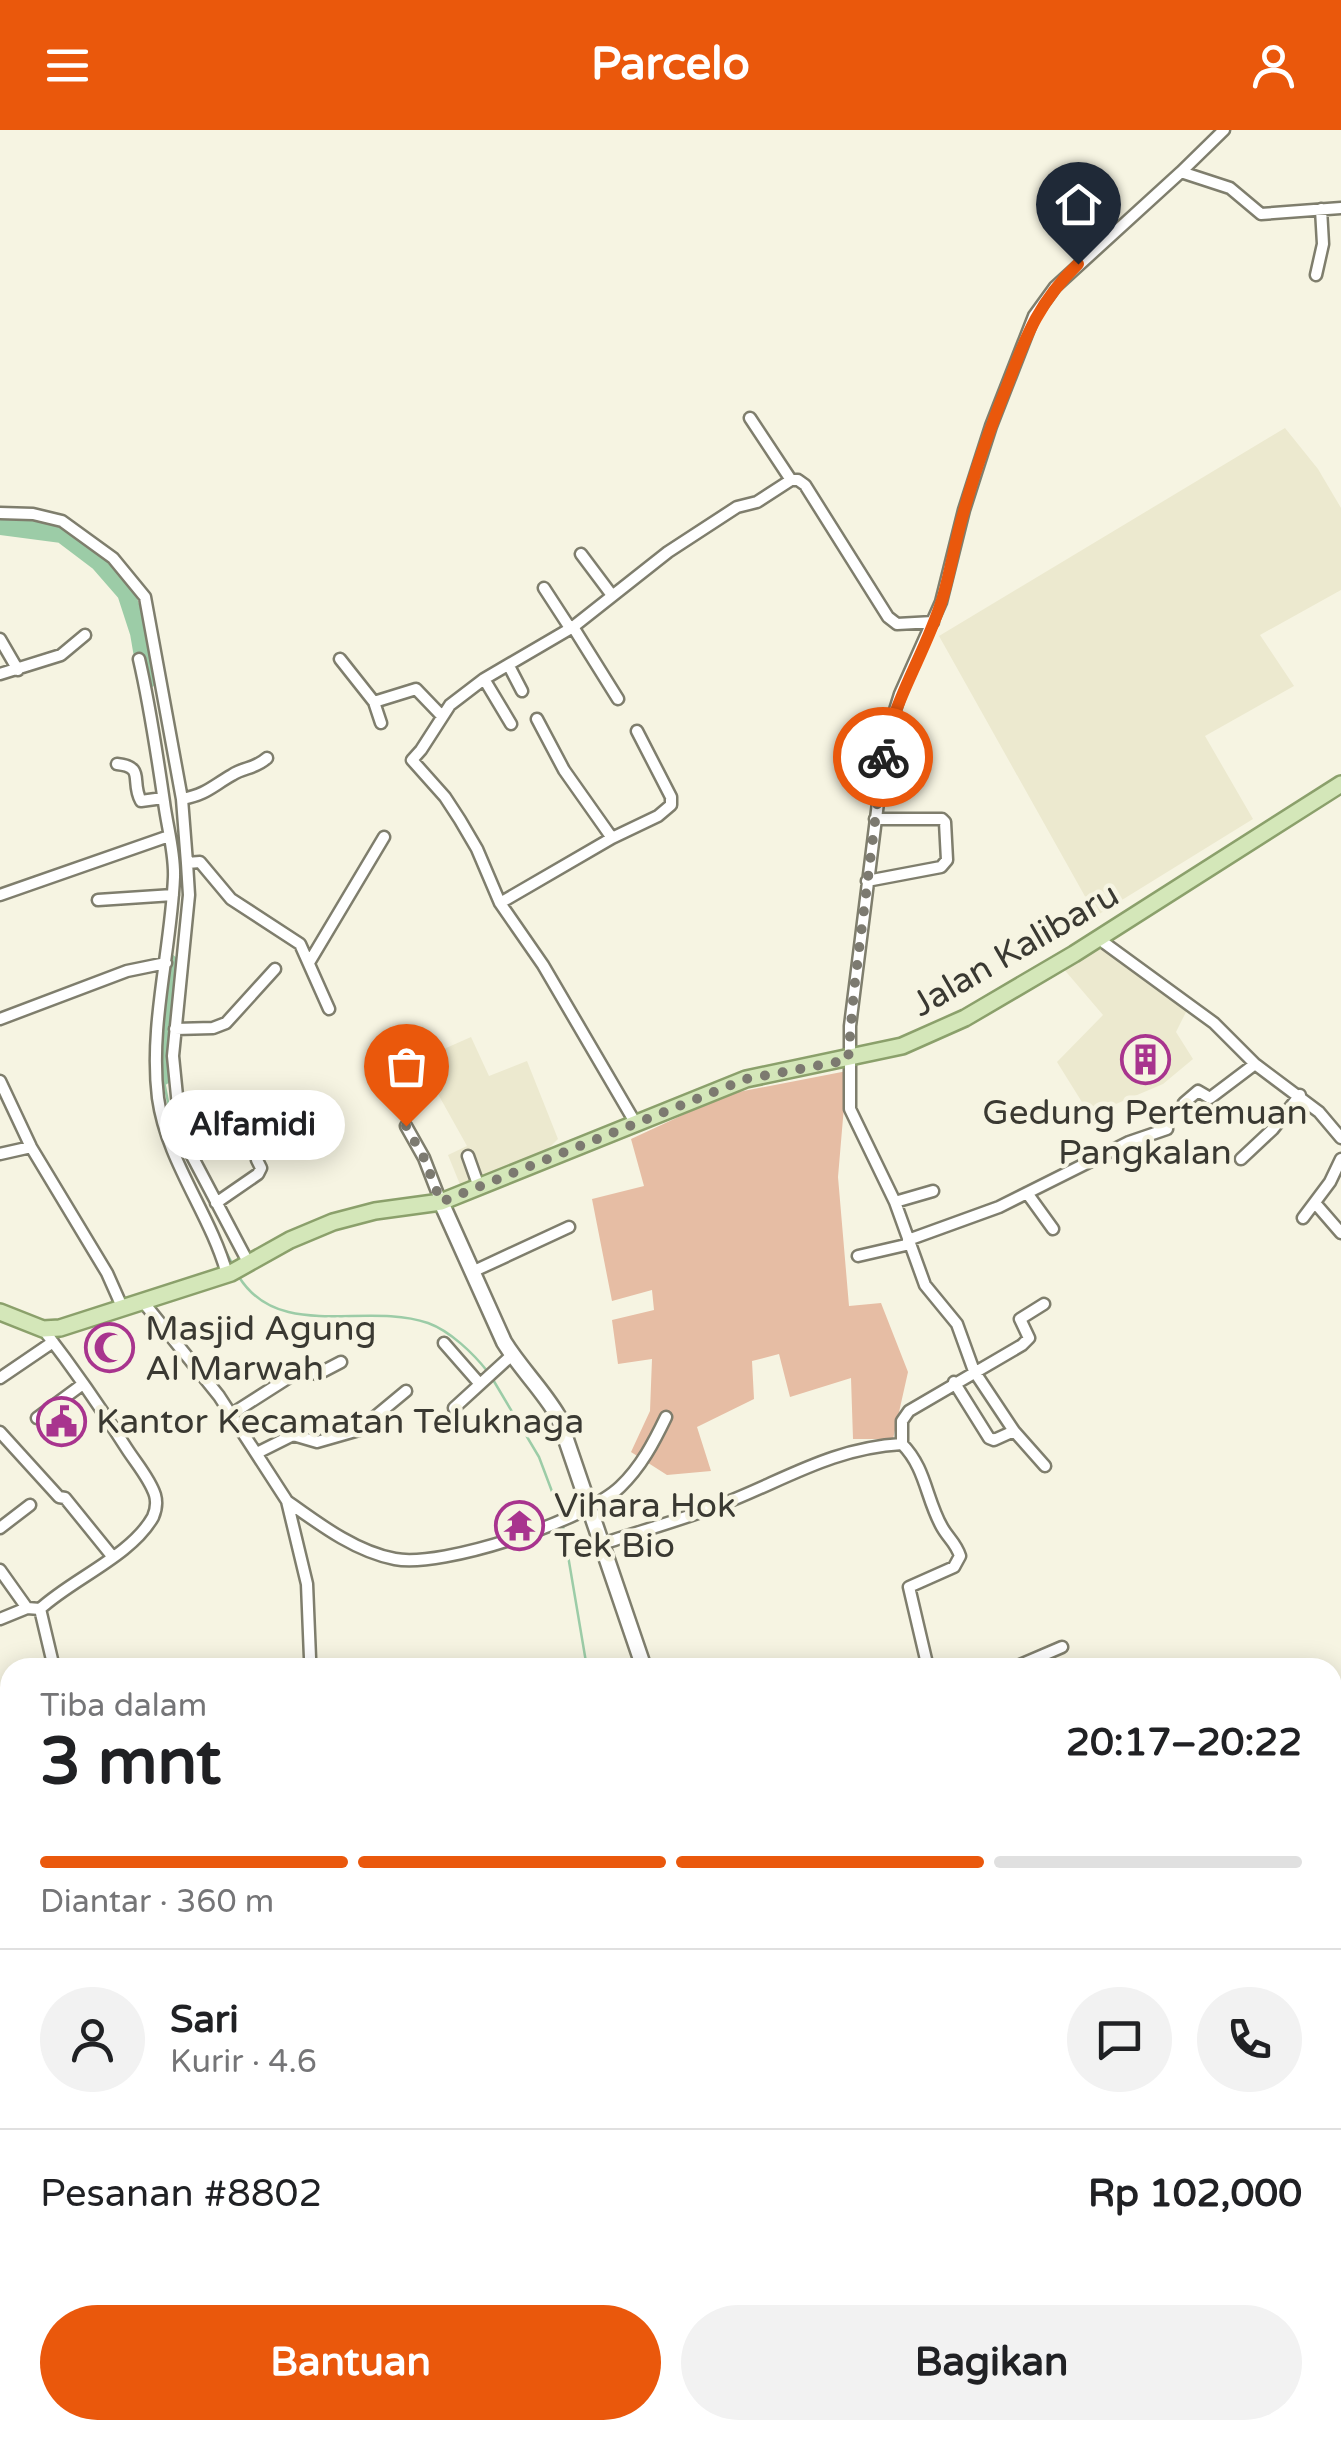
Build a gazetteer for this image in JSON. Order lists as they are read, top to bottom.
{
  "streets": {
    "main road": ["Jalan Kalibaru"]
  },
  "places": {
    "building": ["Gedung Pertemuan Pangkalan"],
    "other": ["Alfamidi"],
    "mosque": ["Masjid Agung Al Marwah"],
    "public building": ["Kantor Kecamatan Teluknaga"],
    "temple": ["Vihara Hok Tek Bio"]
  },
  "page": {
    "header": "Parcelo",
    "bubble": "Alfamidi",
    "heading": ["3 mnt", "Tiba dalam", "20:17–20:22"],
    "panel": [
      "Sari",
      "Kurir · 4.6",
      "Pesanan #8802",
      "Rp 102,000"
    ],
    "bar": "Diantar · 360 m",
    "buttons": ["Bantuan", "Bagikan"]
  }
}
